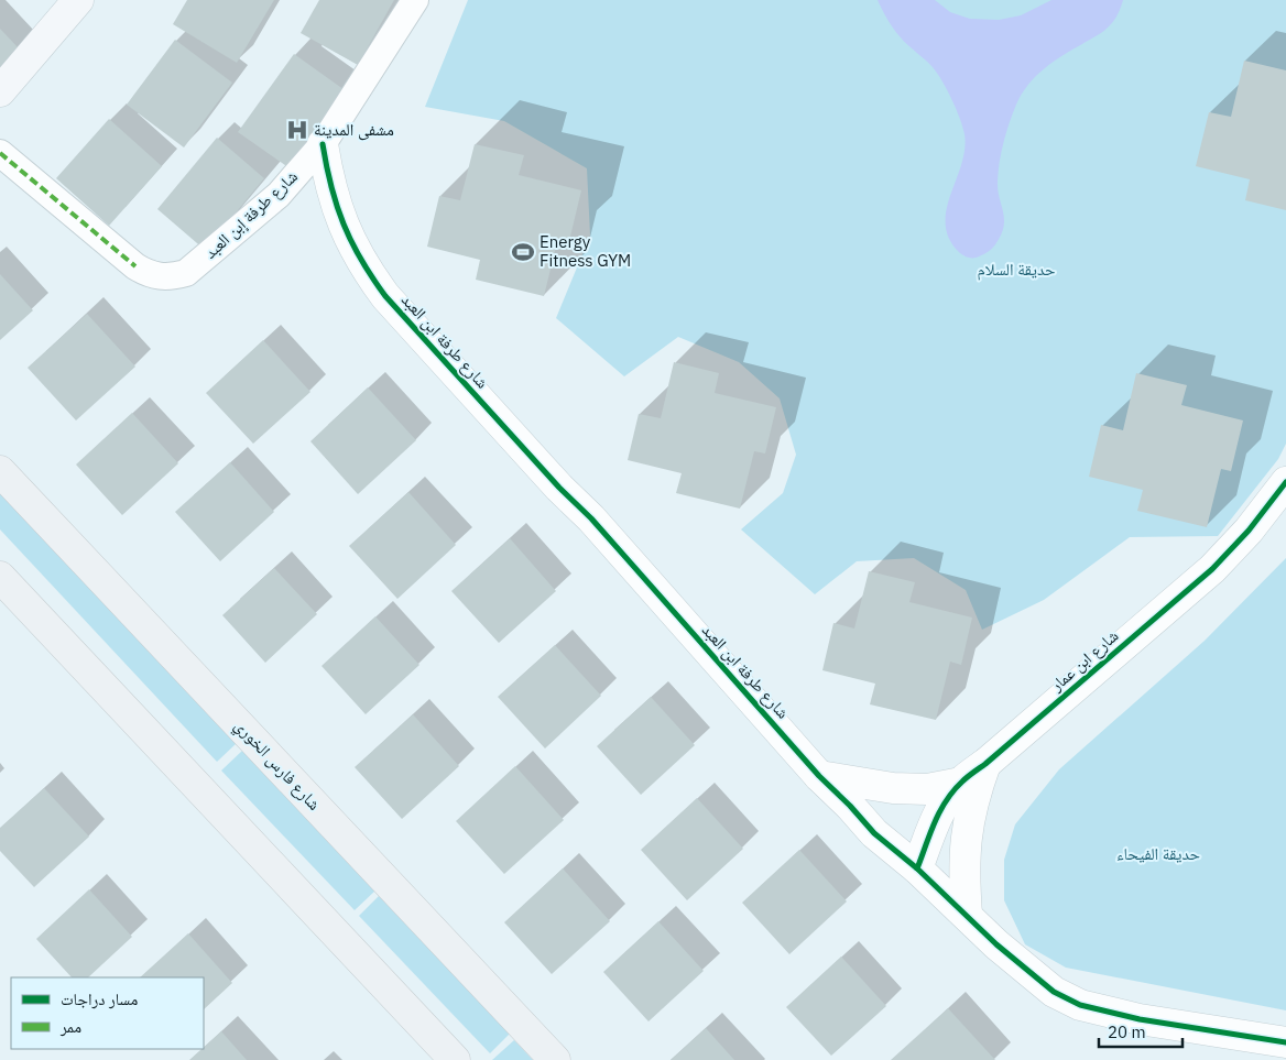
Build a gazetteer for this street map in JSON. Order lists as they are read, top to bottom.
{
  "streets": {
    "main road": ["شارع فارس الخوري"],
    "street": ["شارع طرفة إبن العبد", "شارع طرفة ابن العبد", "شارع ابن عمار"]
  },
  "crossings": [
    ["شارع طرفة إبن العبد", "شارع طرفة ابن العبد"],
    ["شارع طرفة ابن العبد", "شارع ابن عمار"]
  ],
  "parks": ["حديقة السلام", "حديقة الفيحاء"],
  "places": {
    "hospital": ["مشفى المدينة"],
    "sports": ["Energy Fitness GYM"]
  },
  "legend": ["مسار دراجات", "ممر"],
  "scale_bar": "20 m"
}
